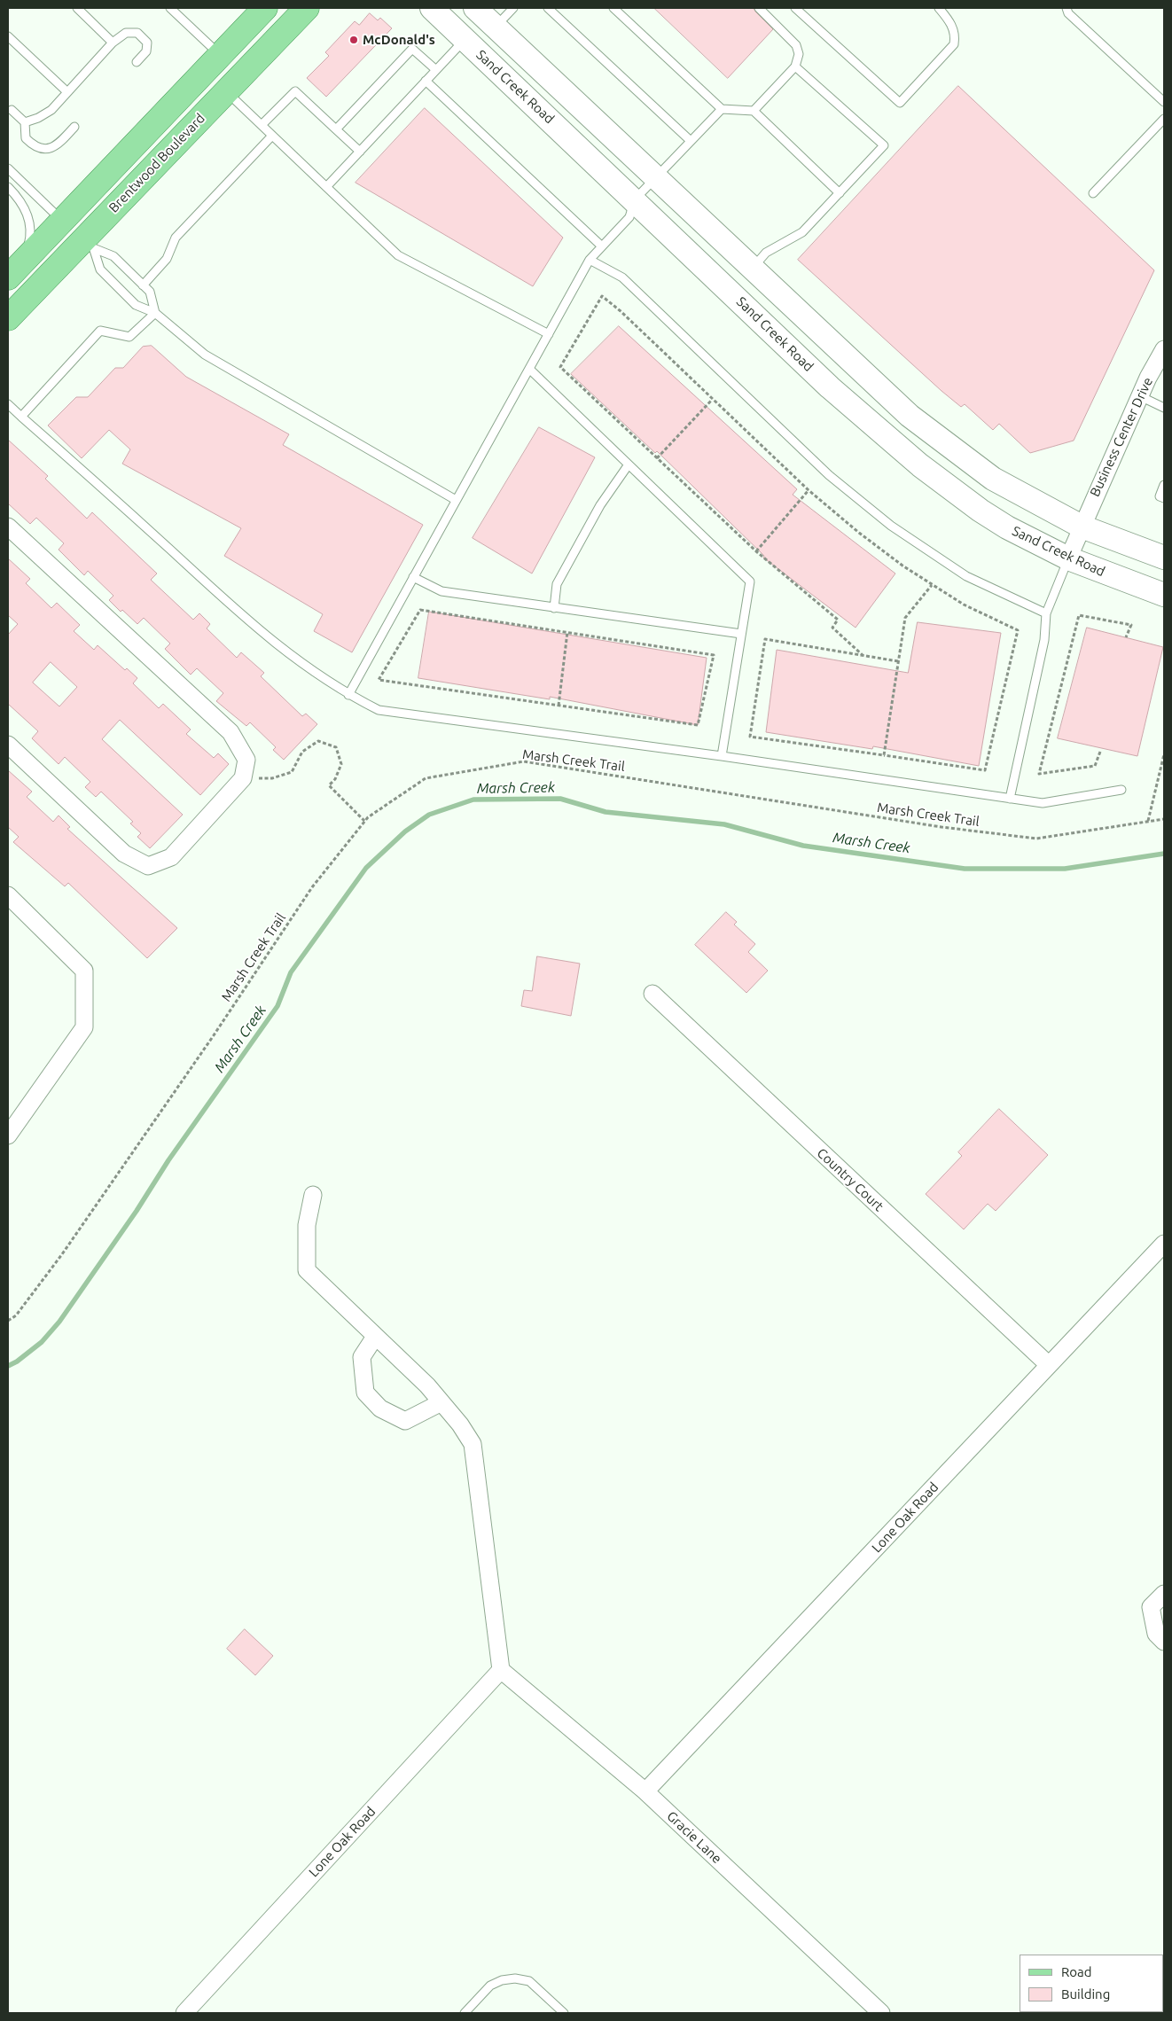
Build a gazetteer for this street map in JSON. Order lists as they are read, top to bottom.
{
  "streets": {
    "main road": ["Sand Creek Road", "Brentwood Boulevard"],
    "street": [
      "Business Center Drive",
      "Country Court",
      "Lone Oak Road",
      "Gracie Lane"
    ],
    "path": ["Marsh Creek Trail"]
  },
  "crossings": [
    ["Sand Creek Road", "Business Center Drive"],
    ["Country Court", "Lone Oak Road"],
    ["Lone Oak Road", "Gracie Lane"]
  ],
  "water": ["Marsh Creek"],
  "places": ["McDonald's"],
  "legend": ["Road", "Building"]
}
